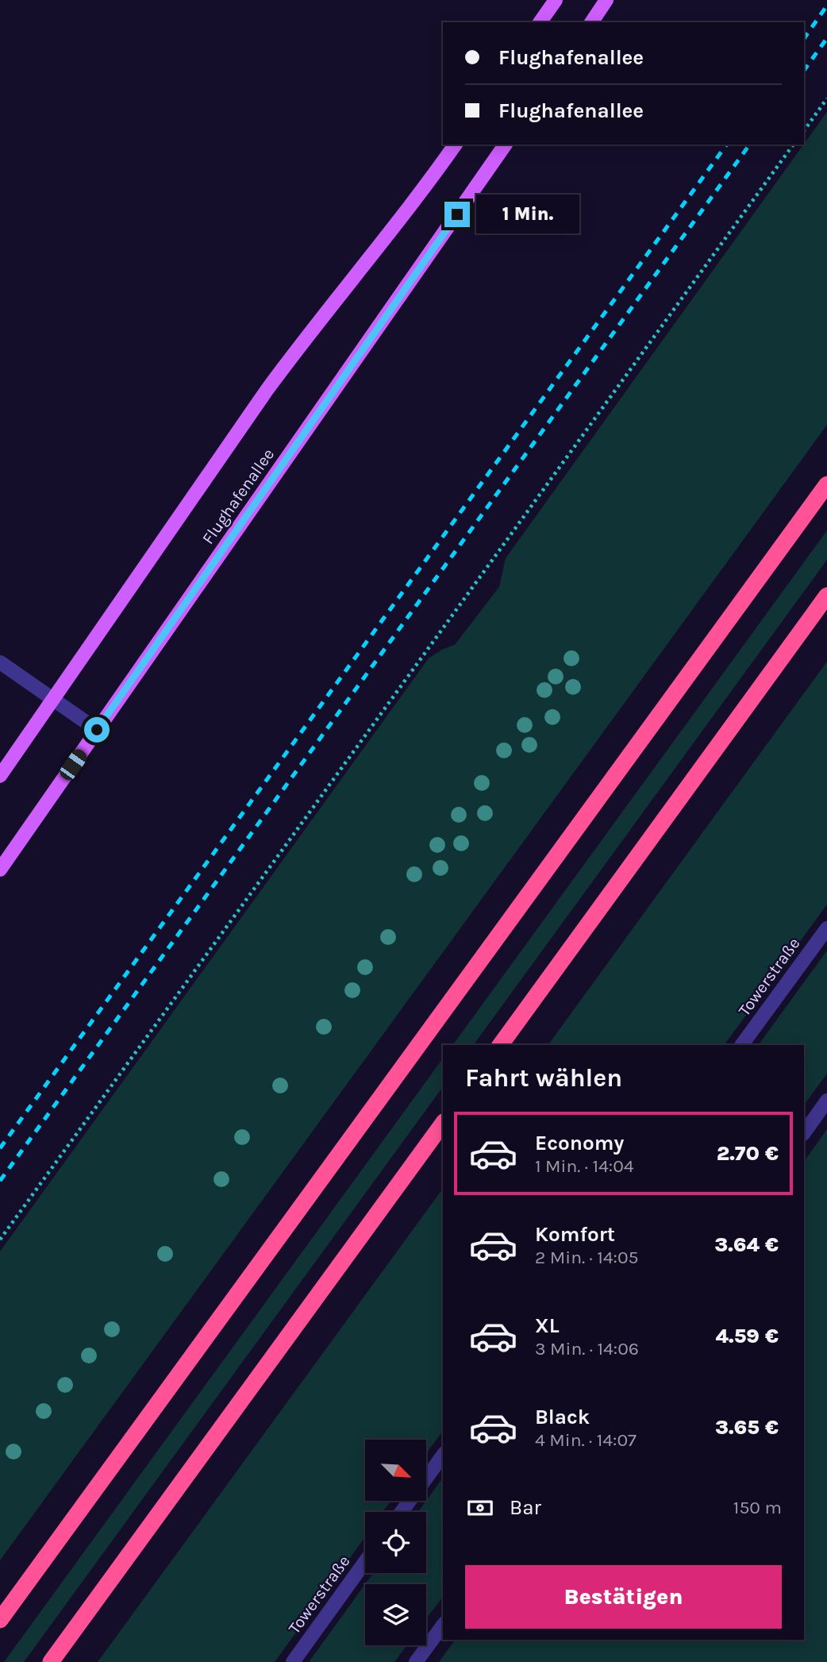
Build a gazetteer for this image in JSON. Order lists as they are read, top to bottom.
{
  "streets": {
    "main road": ["Flughafenallee"],
    "street": ["Towerstraße"]
  },
  "north": "bottom right",
  "page": {
    "banner": ["Flughafenallee", "Flughafenallee"],
    "bubble": "1 Min.",
    "heading": "Fahrt wählen",
    "list": [
      {
        "name": "Economy",
        "note": "1 Min. · 14:04",
        "value": "2.70 €"
      },
      {
        "name": "Komfort",
        "note": "2 Min. · 14:05",
        "value": "3.64 €"
      },
      {
        "name": "XL",
        "note": "3 Min. · 14:06",
        "value": "4.59 €"
      },
      {
        "name": "Black",
        "note": "4 Min. · 14:07",
        "value": "3.65 €"
      }
    ],
    "pay": ["Bar", "150 m"],
    "buttons": "Bestätigen"
  }
}
